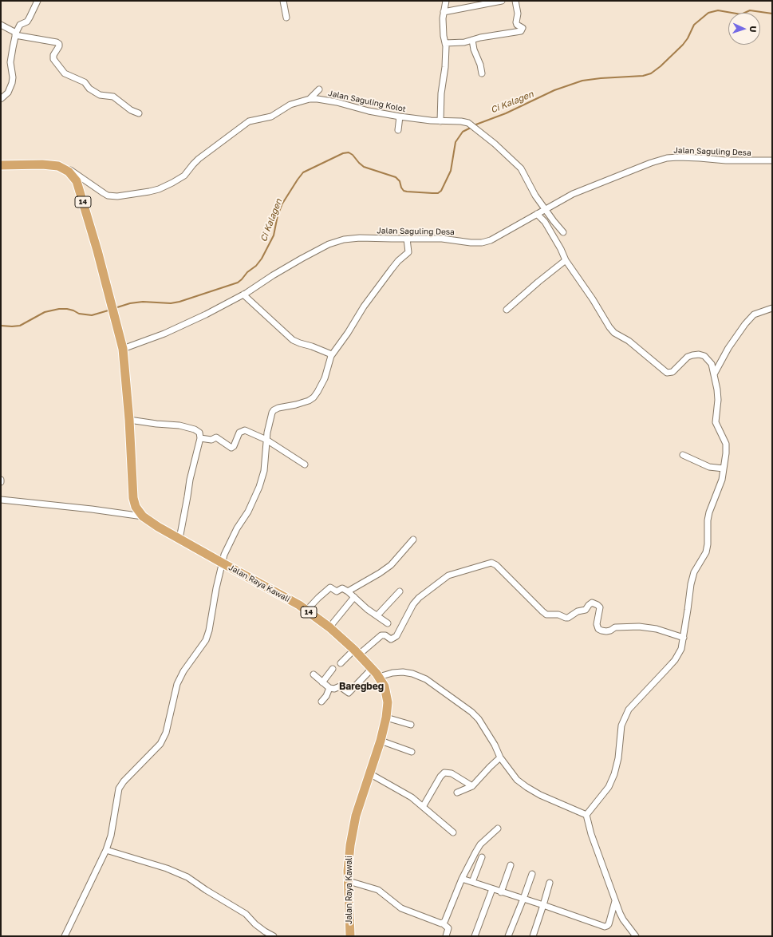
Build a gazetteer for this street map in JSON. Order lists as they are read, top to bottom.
{
  "streets": {
    "highway": ["14", "Jalan Raya Kawali"],
    "street": ["Jalan Saguling Kolot", "Jalan Saguling Desa"]
  },
  "crossings": [
    ["Jalan Saguling Kolot", "Jalan Saguling Desa"],
    ["Jalan Saguling Kolot", "14"],
    ["Jalan Saguling Desa", "14"],
    ["Jalan Saguling Desa", "Jalan Raya Kawali"],
    ["14", "Jalan Raya Kawali"]
  ],
  "districts": ["Baregbeg"],
  "water": ["Ci Kalagen"],
  "north": "right"
}
